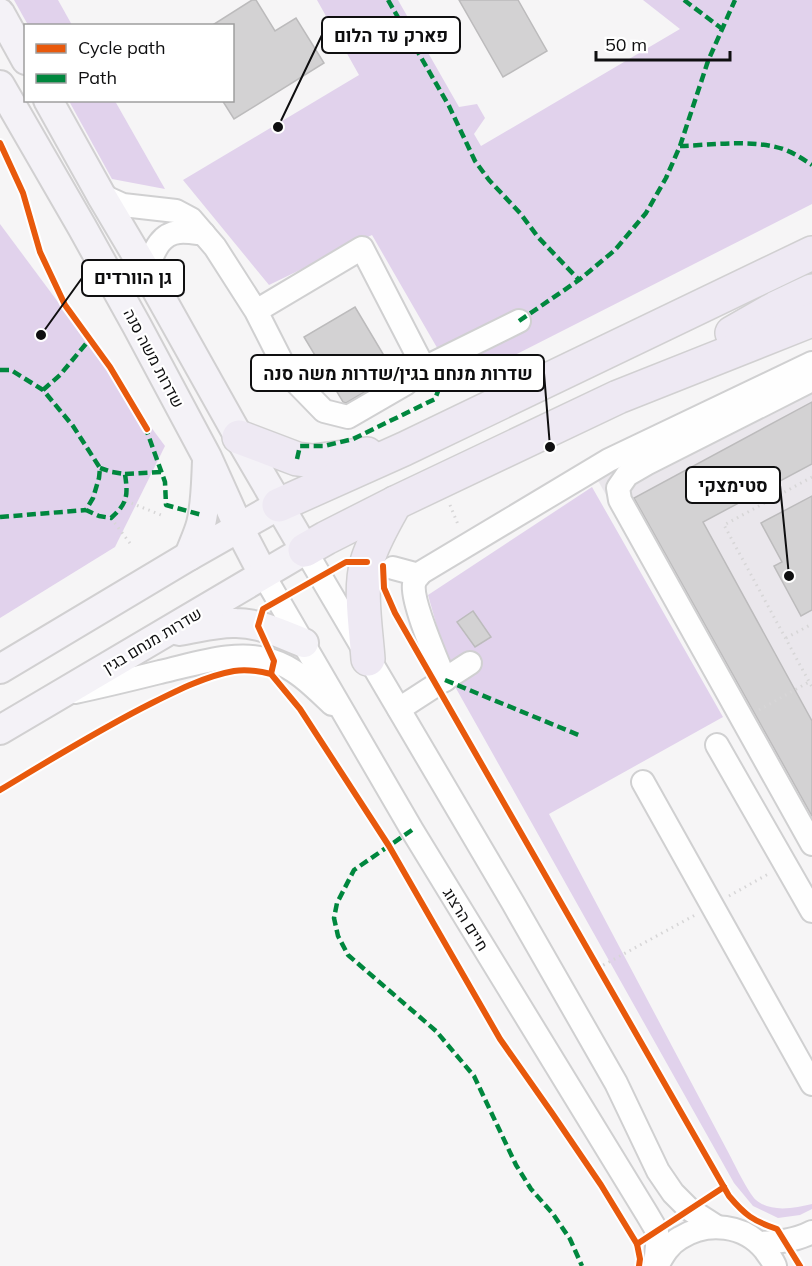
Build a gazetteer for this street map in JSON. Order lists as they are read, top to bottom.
{
  "streets": {
    "main road": ["שדרות משה סנה", "שדרות מנחם בגין"],
    "street": ["חיים הרצוג"]
  },
  "crossings": [
    ["שדרות משה סנה", "שדרות מנחם בגין"],
    ["שדרות משה סנה", "חיים הרצוג"],
    ["שדרות מנחם בגין", "חיים הרצוג"]
  ],
  "places": [
    "פארק עד הלום",
    "גן הוורדים",
    "שדרות מנחם בגין/שדרות משה סנה",
    "סטימצקי"
  ],
  "legend": ["Cycle path", "Path"],
  "scale_bar": "50 m"
}
